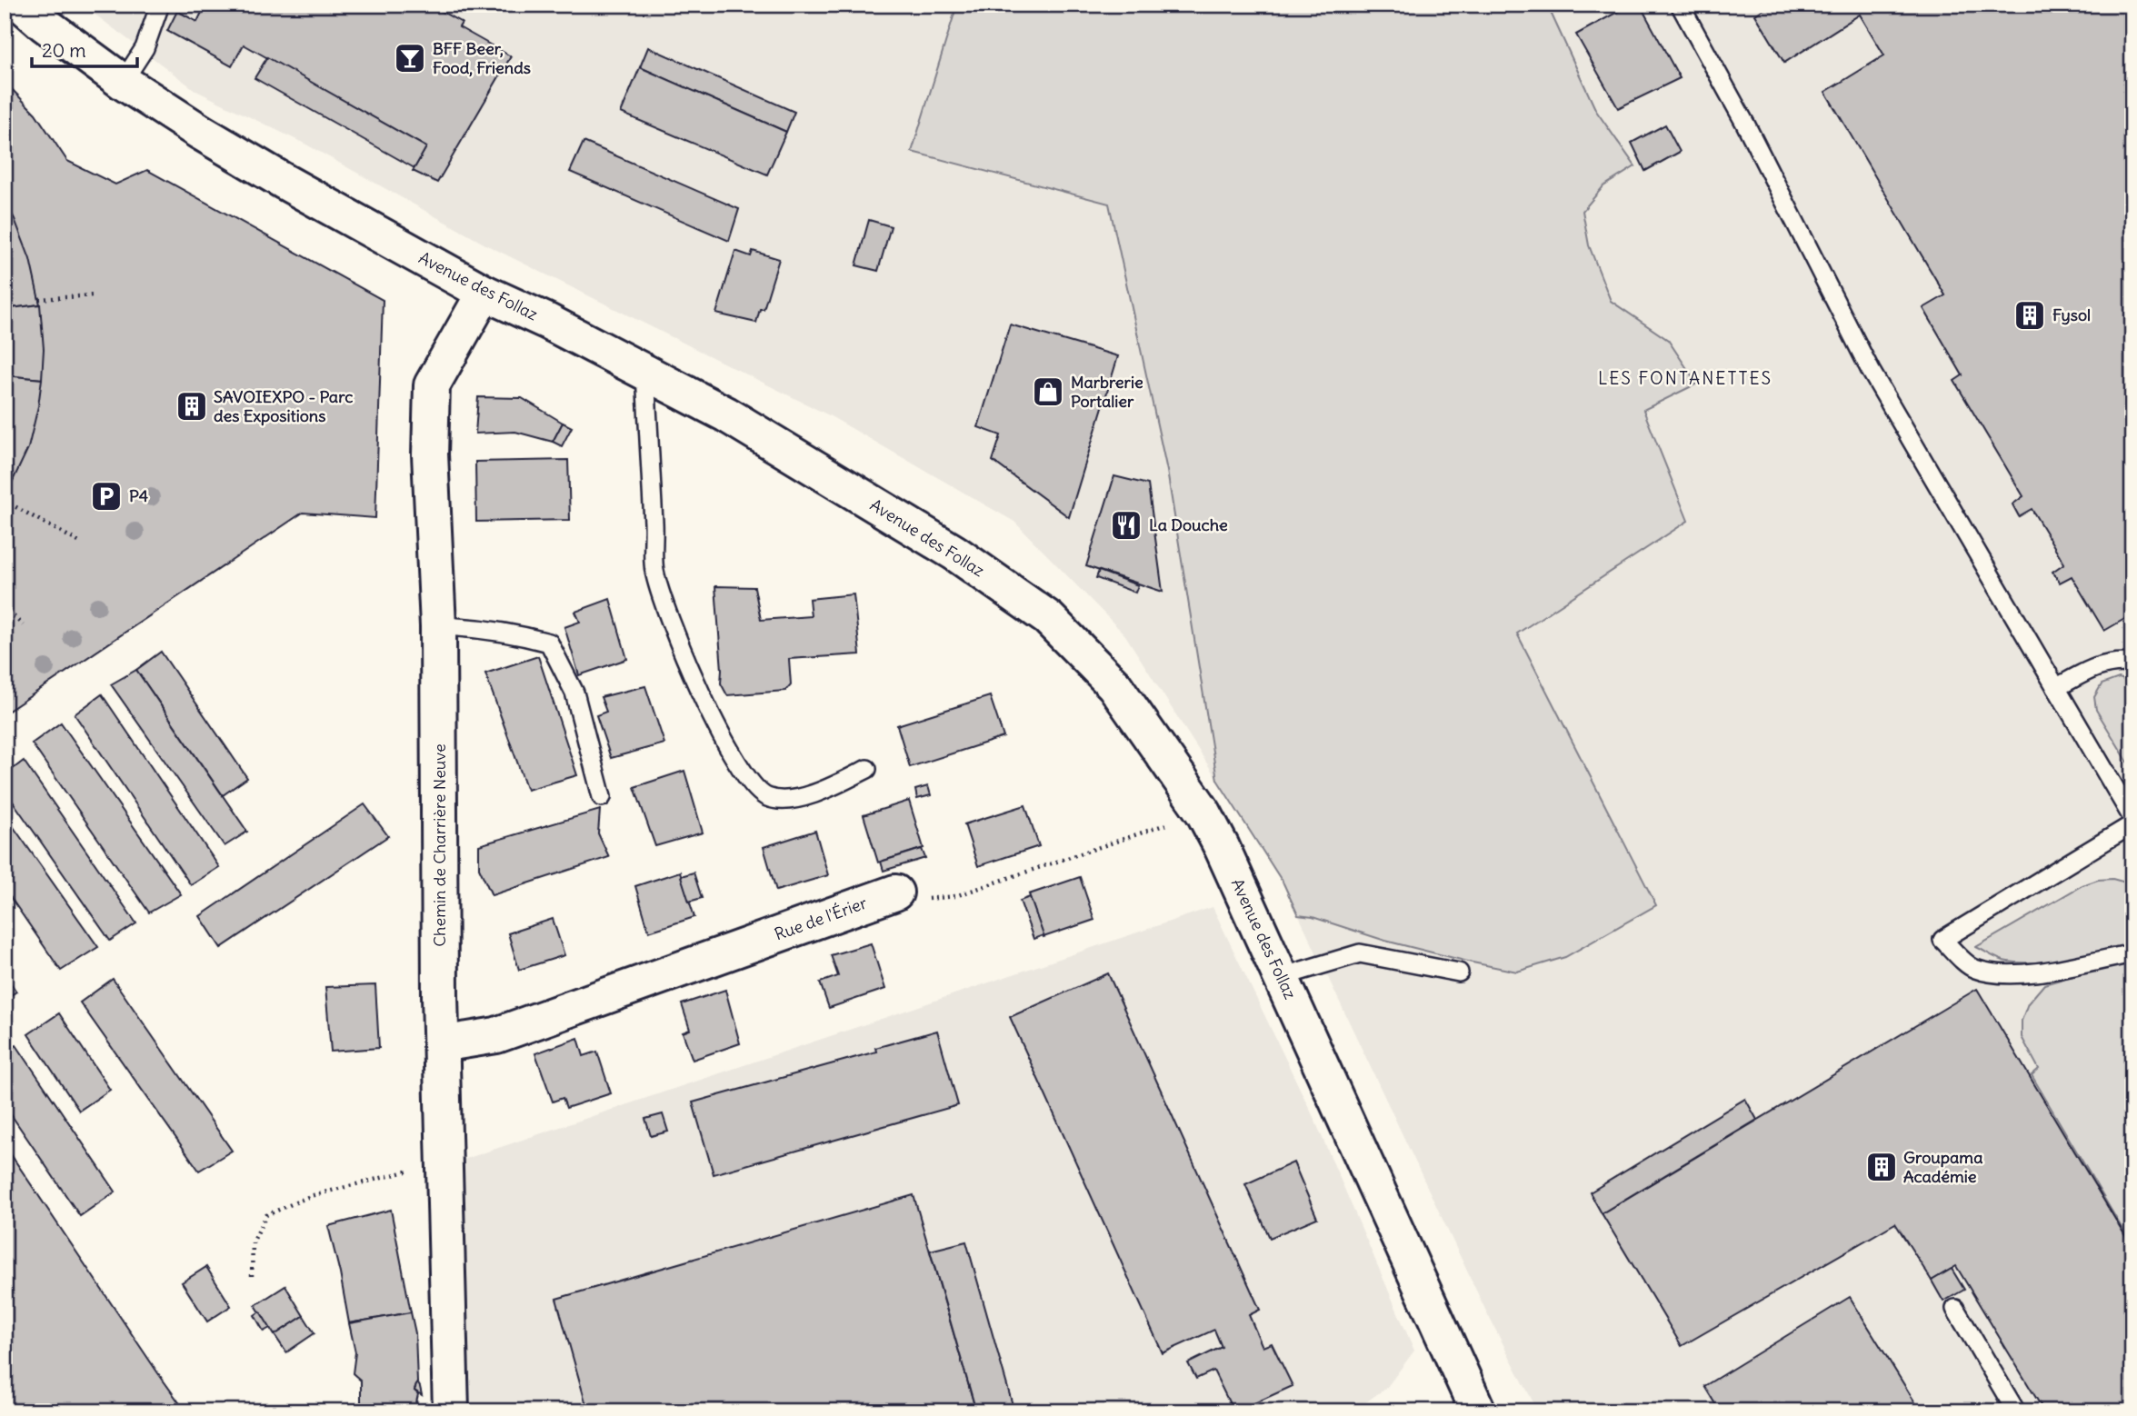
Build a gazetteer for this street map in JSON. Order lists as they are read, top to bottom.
{
  "streets": {
    "street": ["Avenue des Follaz", "Chemin de Charrière Neuve", "Rue de l'Érier"]
  },
  "crossings": [
    ["Avenue des Follaz", "Chemin de Charrière Neuve"],
    ["Chemin de Charrière Neuve", "Rue de l'Érier"]
  ],
  "districts": ["LES FONTANETTES"],
  "places": {
    "bar": ["BFF Beer, Food, Friends"],
    "building": ["Fysol", "SAVOIEXPO - Parc des Expositions", "Groupama Académie"],
    "shop": ["Marbrerie Portalier"],
    "parking": ["P4"],
    "restaurant": ["La Douche"]
  },
  "scale_bar": "20 m"
}
